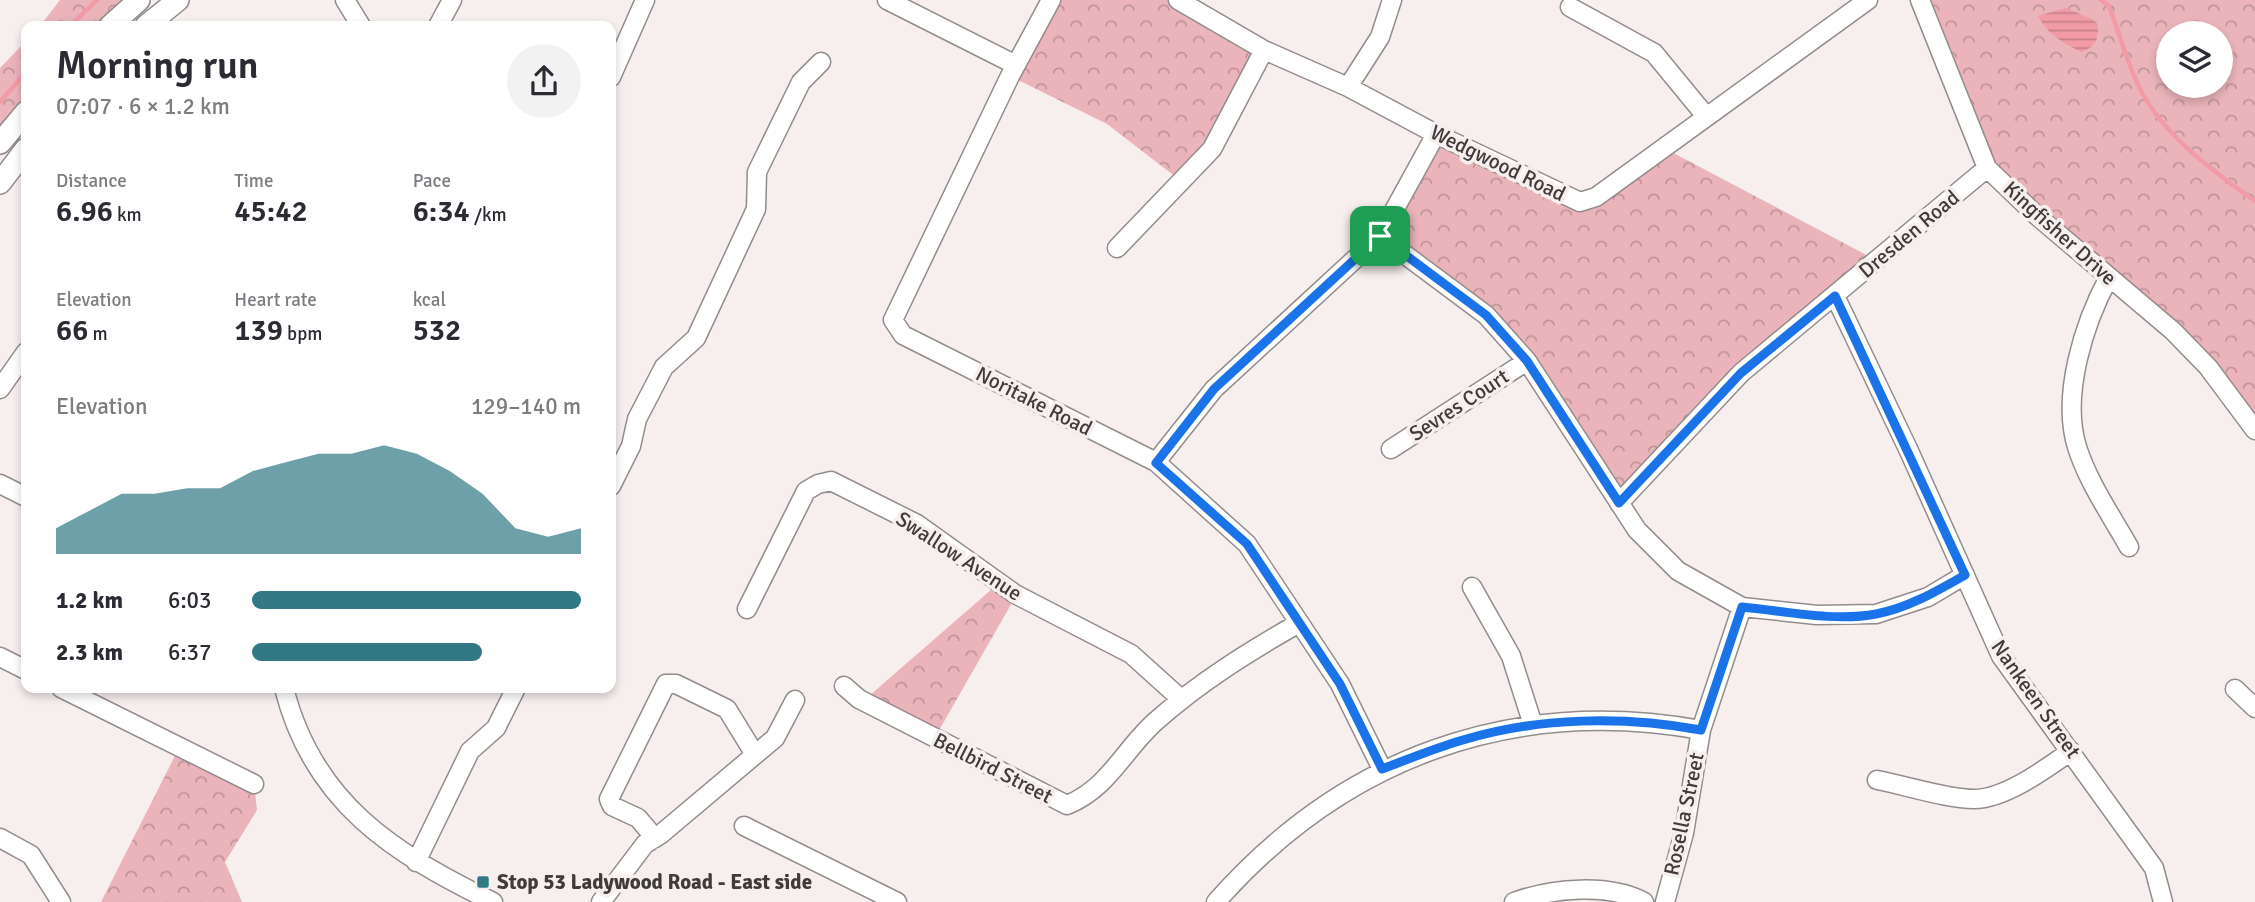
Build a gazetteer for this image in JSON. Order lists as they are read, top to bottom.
{
  "streets": {
    "street": [
      "Wedgwood Road",
      "Kingfisher Drive",
      "Dresden Road",
      "Noritake Road",
      "Sevres Court",
      "Swallow Avenue",
      "Nankeen Street",
      "Bellbird Street",
      "Rosella Street"
    ]
  },
  "crossings": [
    ["Kingfisher Drive", "Dresden Road"],
    ["Dresden Road", "Nankeen Street"],
    ["Noritake Road", "Bellbird Street"],
    ["Swallow Avenue", "Bellbird Street"]
  ],
  "places": {
    "transit": ["Stop 53 Ladywood Road - East side"]
  },
  "page": {
    "heading": ["Morning run", "07:07 · 6 × 1.2 km"],
    "stats": [
      ["Distance", "6.96 km"],
      ["Time", "45:42"],
      ["Pace", "6:34 /km"],
      ["Elevation", "66 m"],
      ["Heart rate", "139 bpm"],
      ["kcal", "532"]
    ],
    "chart": ["Elevation", "129–140 m"],
    "list": [
      {
        "name": "1.2 km",
        "note": "6:03"
      },
      {
        "name": "2.3 km",
        "note": "6:37"
      }
    ]
  }
}
